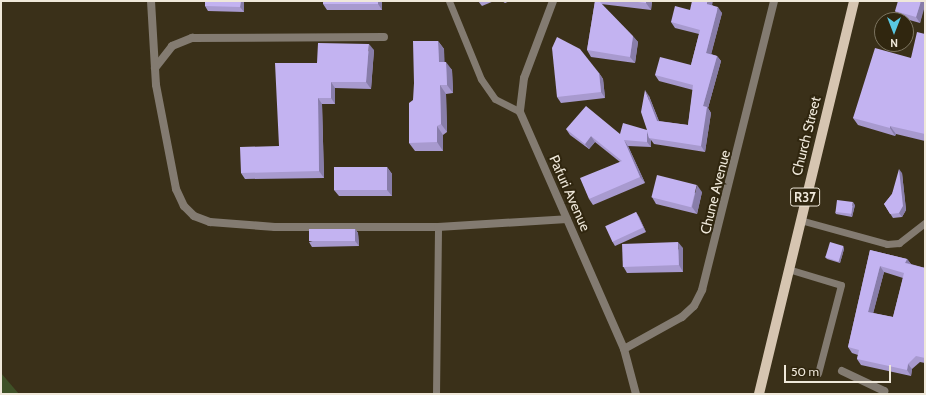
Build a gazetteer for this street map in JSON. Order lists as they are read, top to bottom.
{
  "streets": {
    "main road": ["Church Street", "R37"],
    "street": ["Chune Avenue", "Pafuri Avenue"]
  },
  "crossings": [
    ["Chune Avenue", "Pafuri Avenue"]
  ],
  "scale_bar": "50 m",
  "north": "bottom"
}
